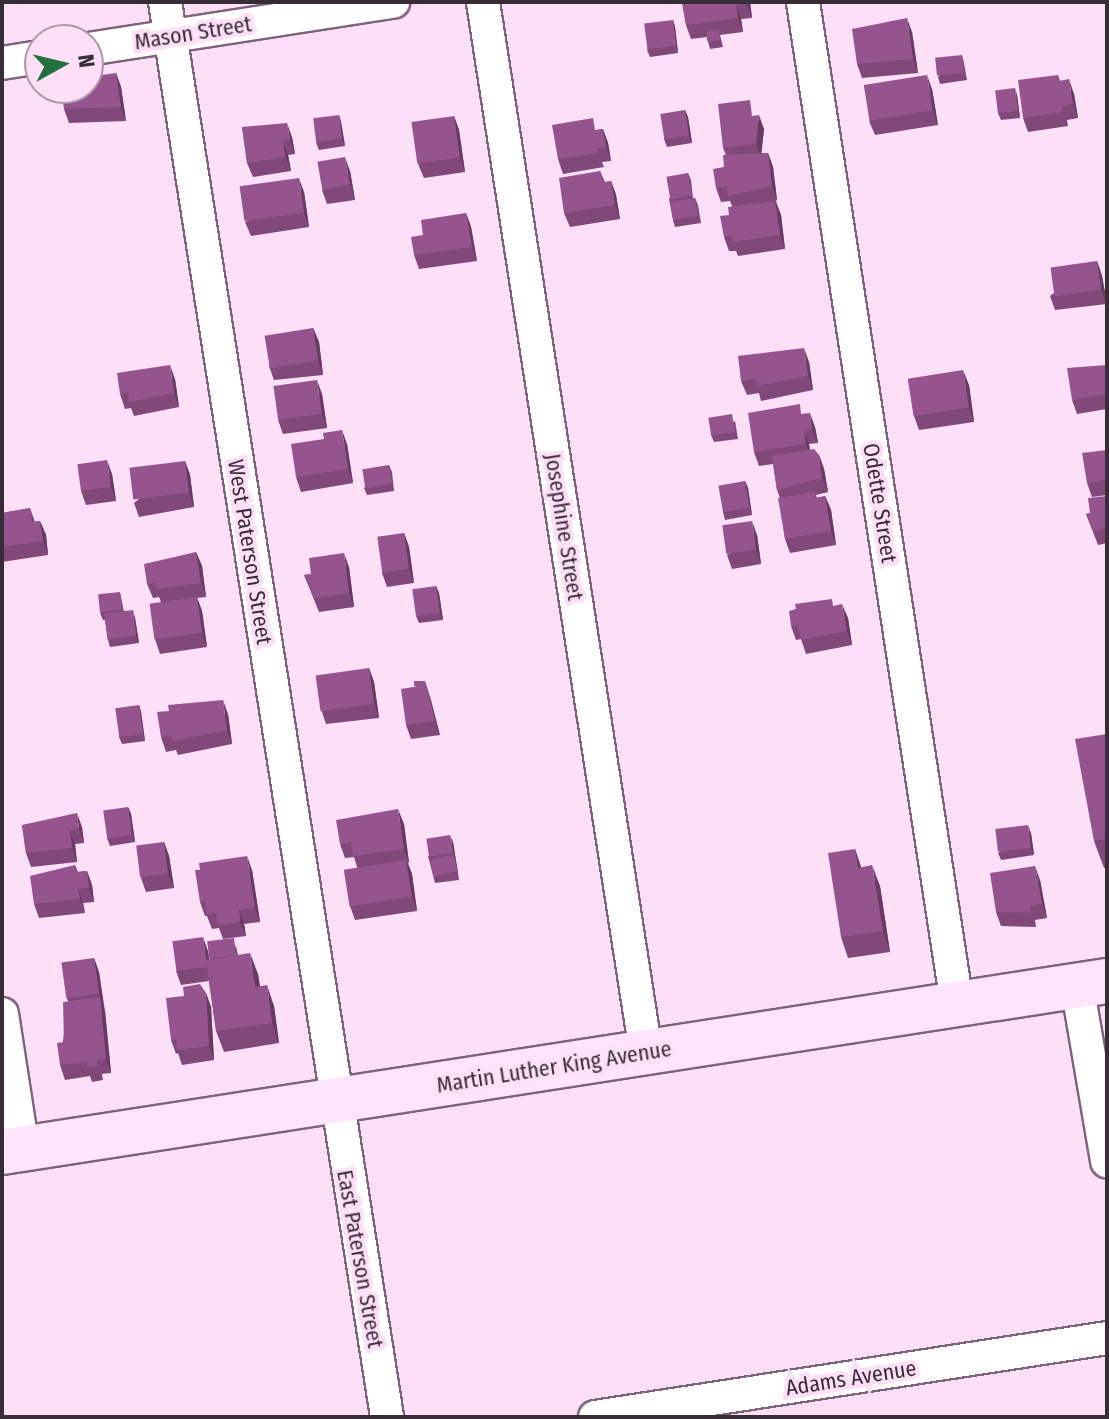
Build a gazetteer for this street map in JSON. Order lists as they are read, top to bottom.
{
  "streets": {
    "street": [
      "Mason Street",
      "Odette Street",
      "Josephine Street",
      "West Paterson Street",
      "Martin Luther King Avenue",
      "East Paterson Street",
      "Adams Avenue"
    ]
  },
  "crossings": [
    ["Mason Street", "West Paterson Street"],
    ["Odette Street", "Martin Luther King Avenue"],
    ["Josephine Street", "Martin Luther King Avenue"],
    ["West Paterson Street", "Martin Luther King Avenue"],
    ["West Paterson Street", "East Paterson Street"],
    ["Martin Luther King Avenue", "East Paterson Street"]
  ],
  "north": "right"
}
